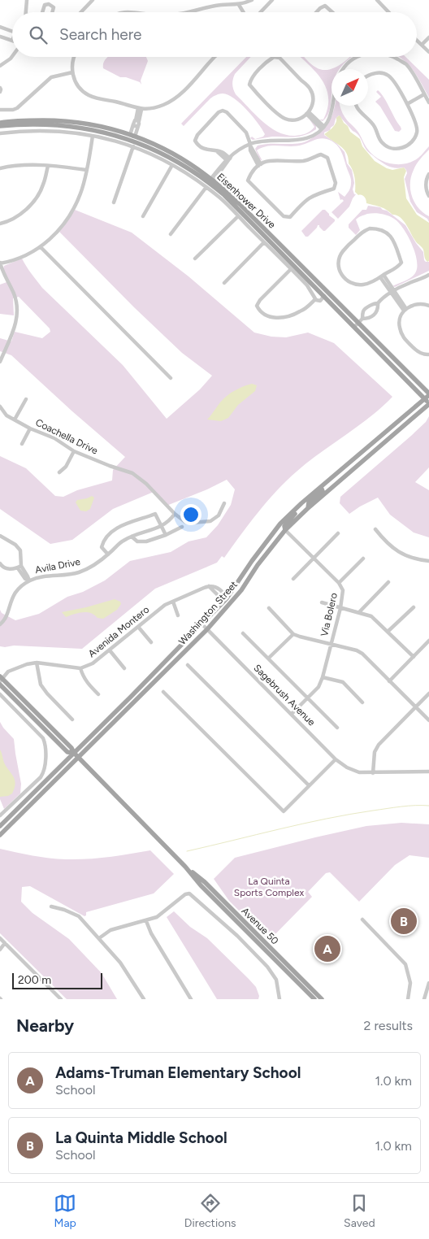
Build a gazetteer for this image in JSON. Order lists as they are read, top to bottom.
{
  "streets": {
    "main road": ["Eisenhower Drive", "Washington Street", "Avenue 50"],
    "street": [
      "Coachella Drive",
      "Avila Drive",
      "Via Bolero",
      "Avenida Montero",
      "Sagebrush Avenue"
    ]
  },
  "crossings": [
    ["Eisenhower Drive", "Washington Street"],
    ["Coachella Drive", "Avila Drive"],
    ["Washington Street", "Via Bolero"],
    ["Washington Street", "Avenida Montero"],
    ["Washington Street", "Sagebrush Avenue"],
    ["Washington Street", "Avenue 50"],
    ["Via Bolero", "Sagebrush Avenue"]
  ],
  "parks": ["La Quinta Sports Complex"],
  "scale_bar": "200 m",
  "north": "top right",
  "page": {
    "search": "Search here",
    "pins": ["B", "A"],
    "scale": "200 m",
    "heading": ["Nearby", "2 results"],
    "list": [
      {
        "mark": "A",
        "name": "Adams-Truman Elementary School",
        "note": "School",
        "value": "1.0 km"
      },
      {
        "mark": "B",
        "name": "La Quinta Middle School",
        "note": "School",
        "value": "1.0 km"
      }
    ],
    "nav": ["Map", "Directions", "Saved"]
  }
}
